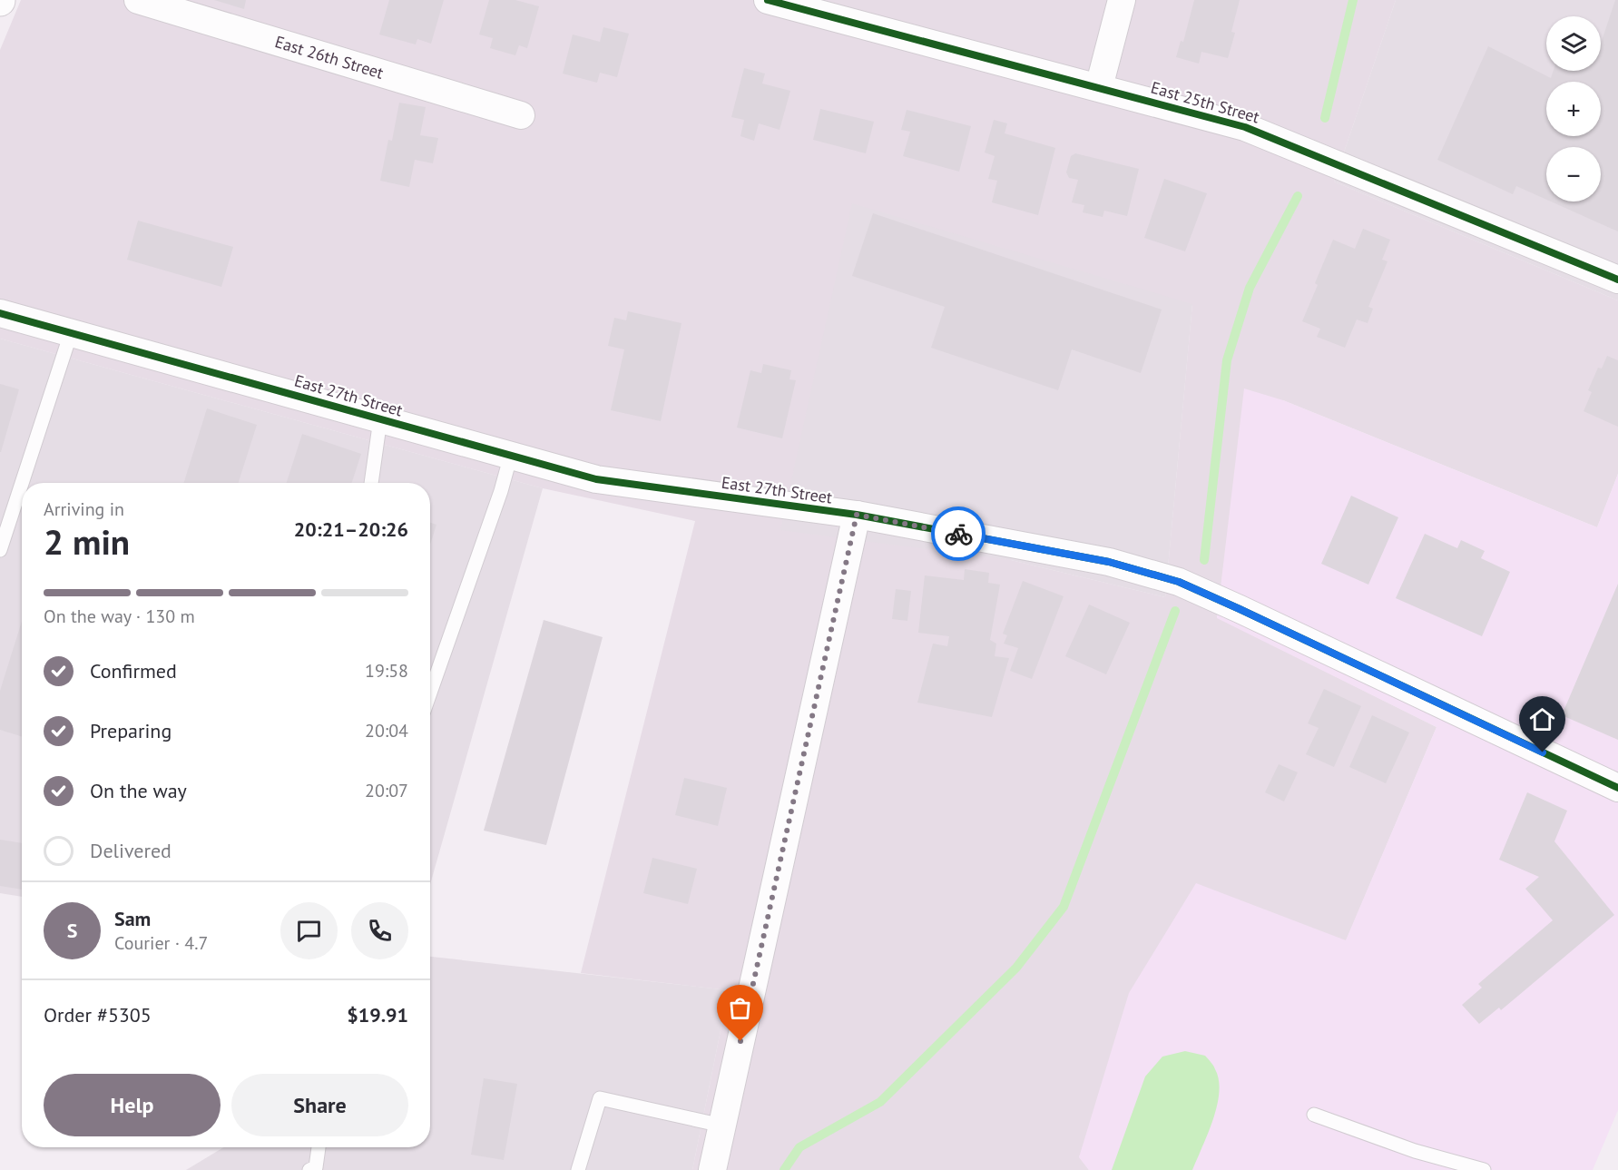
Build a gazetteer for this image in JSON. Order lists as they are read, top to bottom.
{
  "streets": {
    "street": ["East 26th Street", "East 25th Street", "East 27th Street"]
  },
  "page": {
    "map_buttons": ["+", "−"],
    "heading": ["2 min", "Arriving in", "20:21–20:26"],
    "panel": [
      "Sam",
      "Courier · 4.7",
      "Order #5305",
      "$19.91"
    ],
    "bar": "On the way · 130 m",
    "list": [
      ["Confirmed", "19:58"],
      ["Preparing", "20:04"],
      ["On the way", "20:07"],
      "Delivered"
    ],
    "round": "S",
    "buttons": ["Help", "Share"]
  }
}
